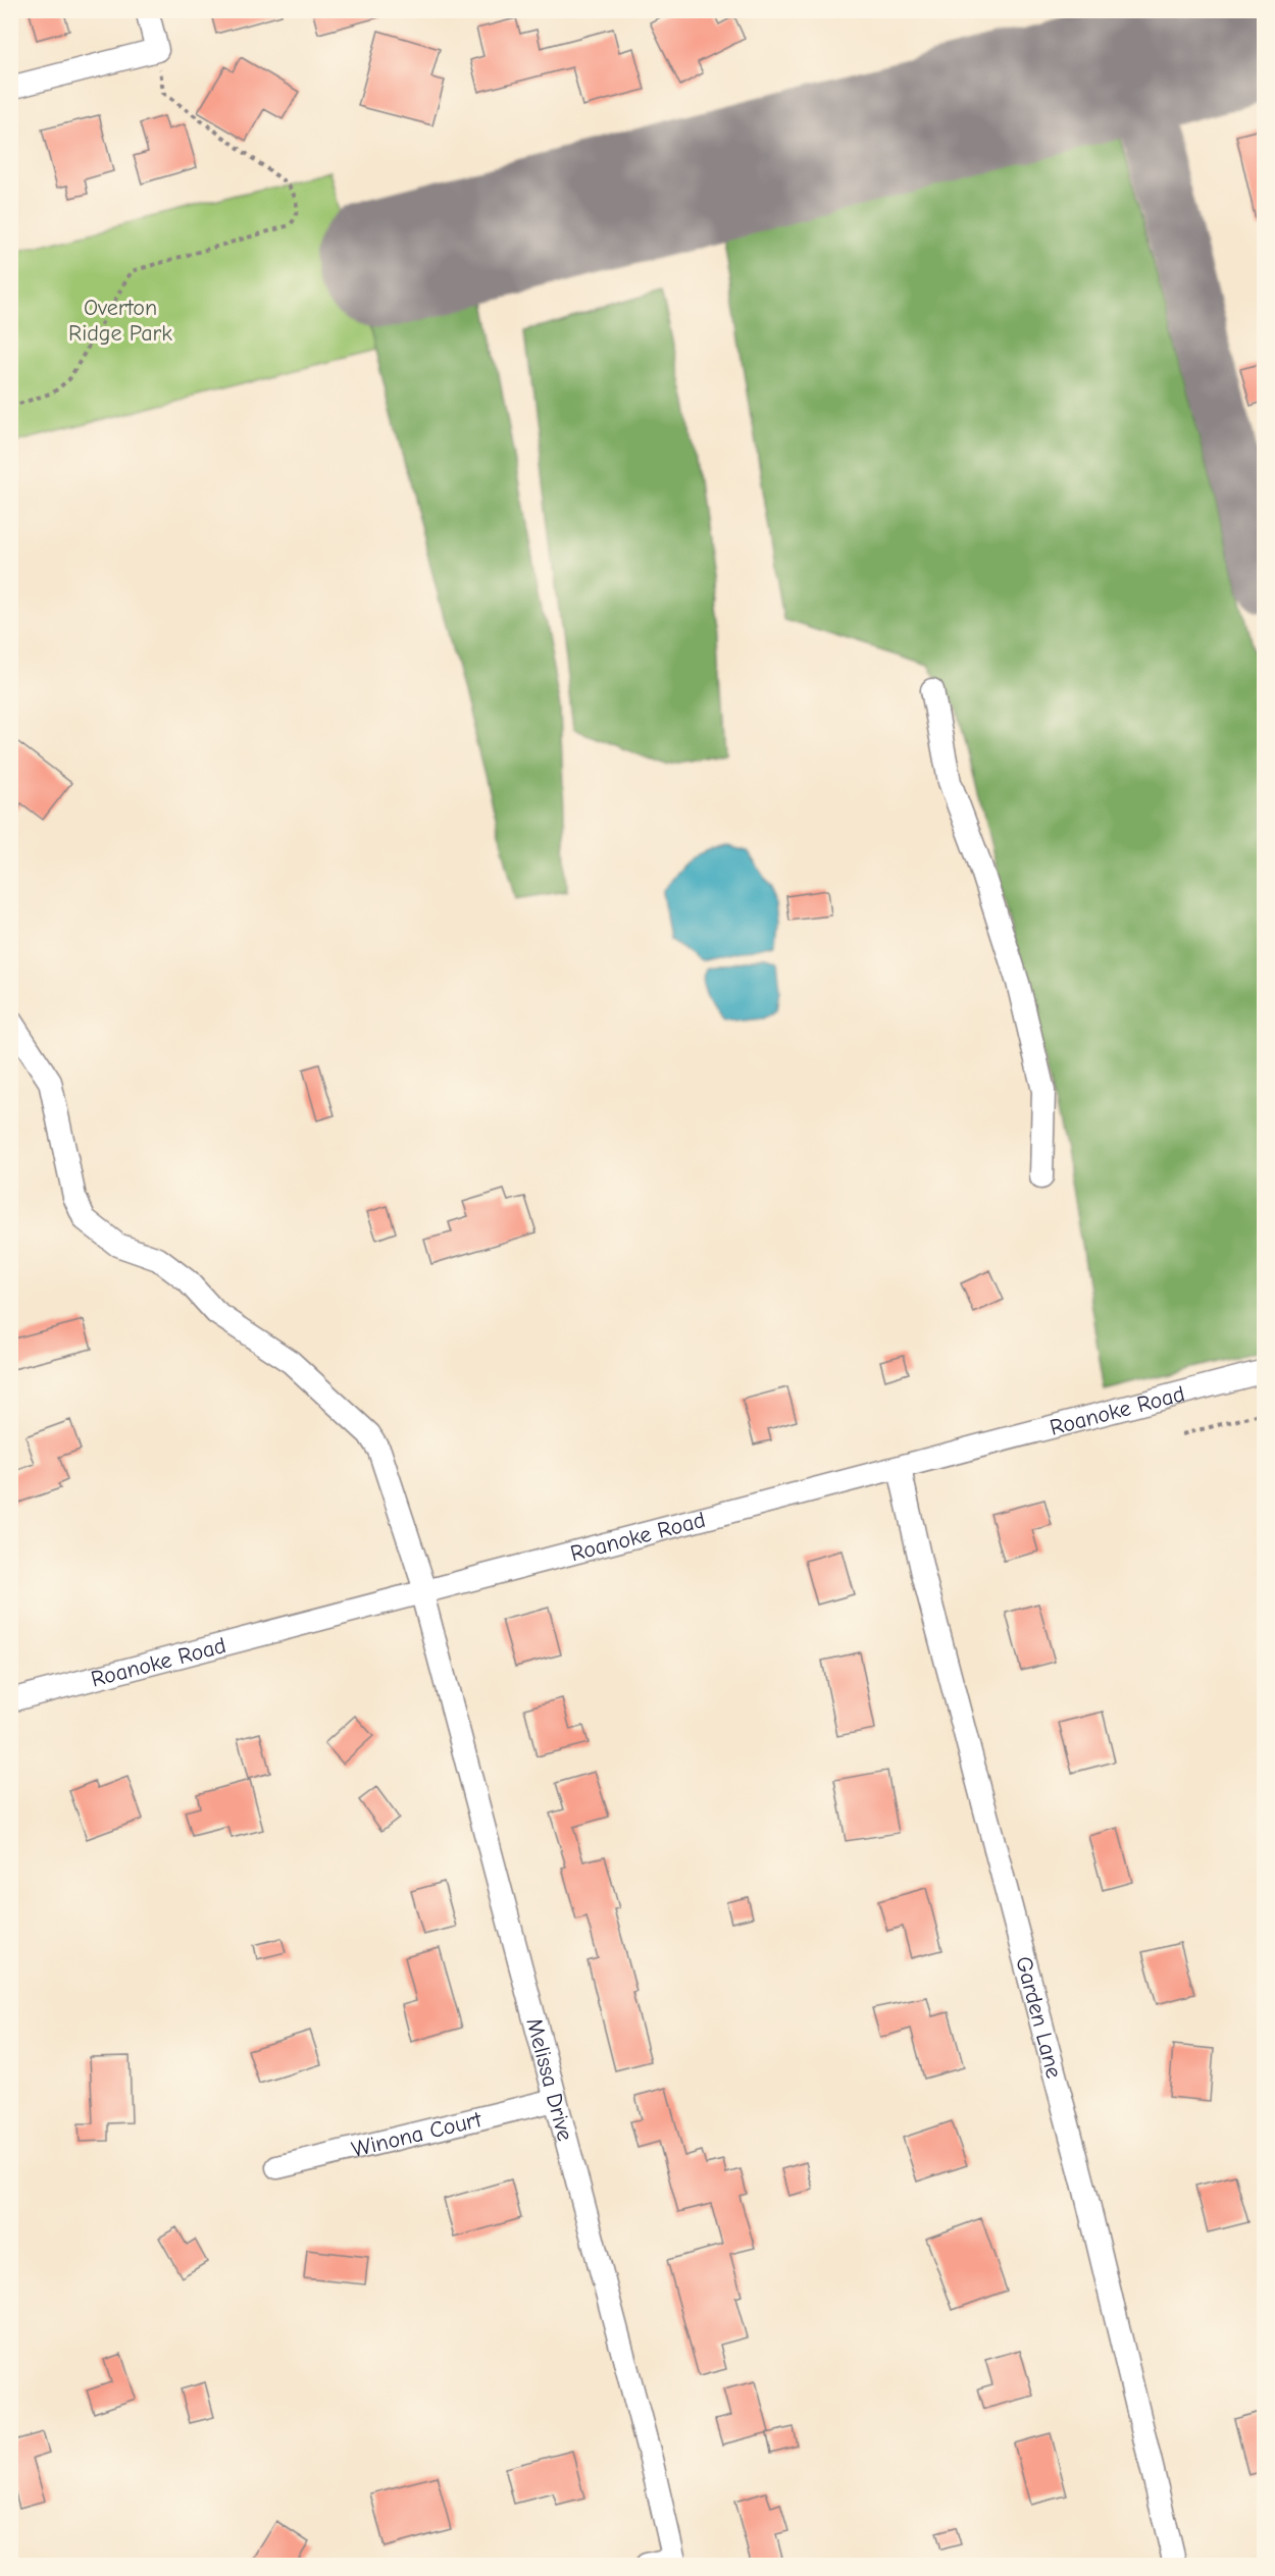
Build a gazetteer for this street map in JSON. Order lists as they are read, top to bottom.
{
  "streets": {
    "street": [
      "Roanoke Road",
      "Garden Lane",
      "Melissa Drive",
      "Winona Court"
    ]
  },
  "crossings": [
    ["Roanoke Road", "Garden Lane"],
    ["Roanoke Road", "Melissa Drive"],
    ["Melissa Drive", "Winona Court"]
  ],
  "parks": ["Overton Ridge Park"]
}
